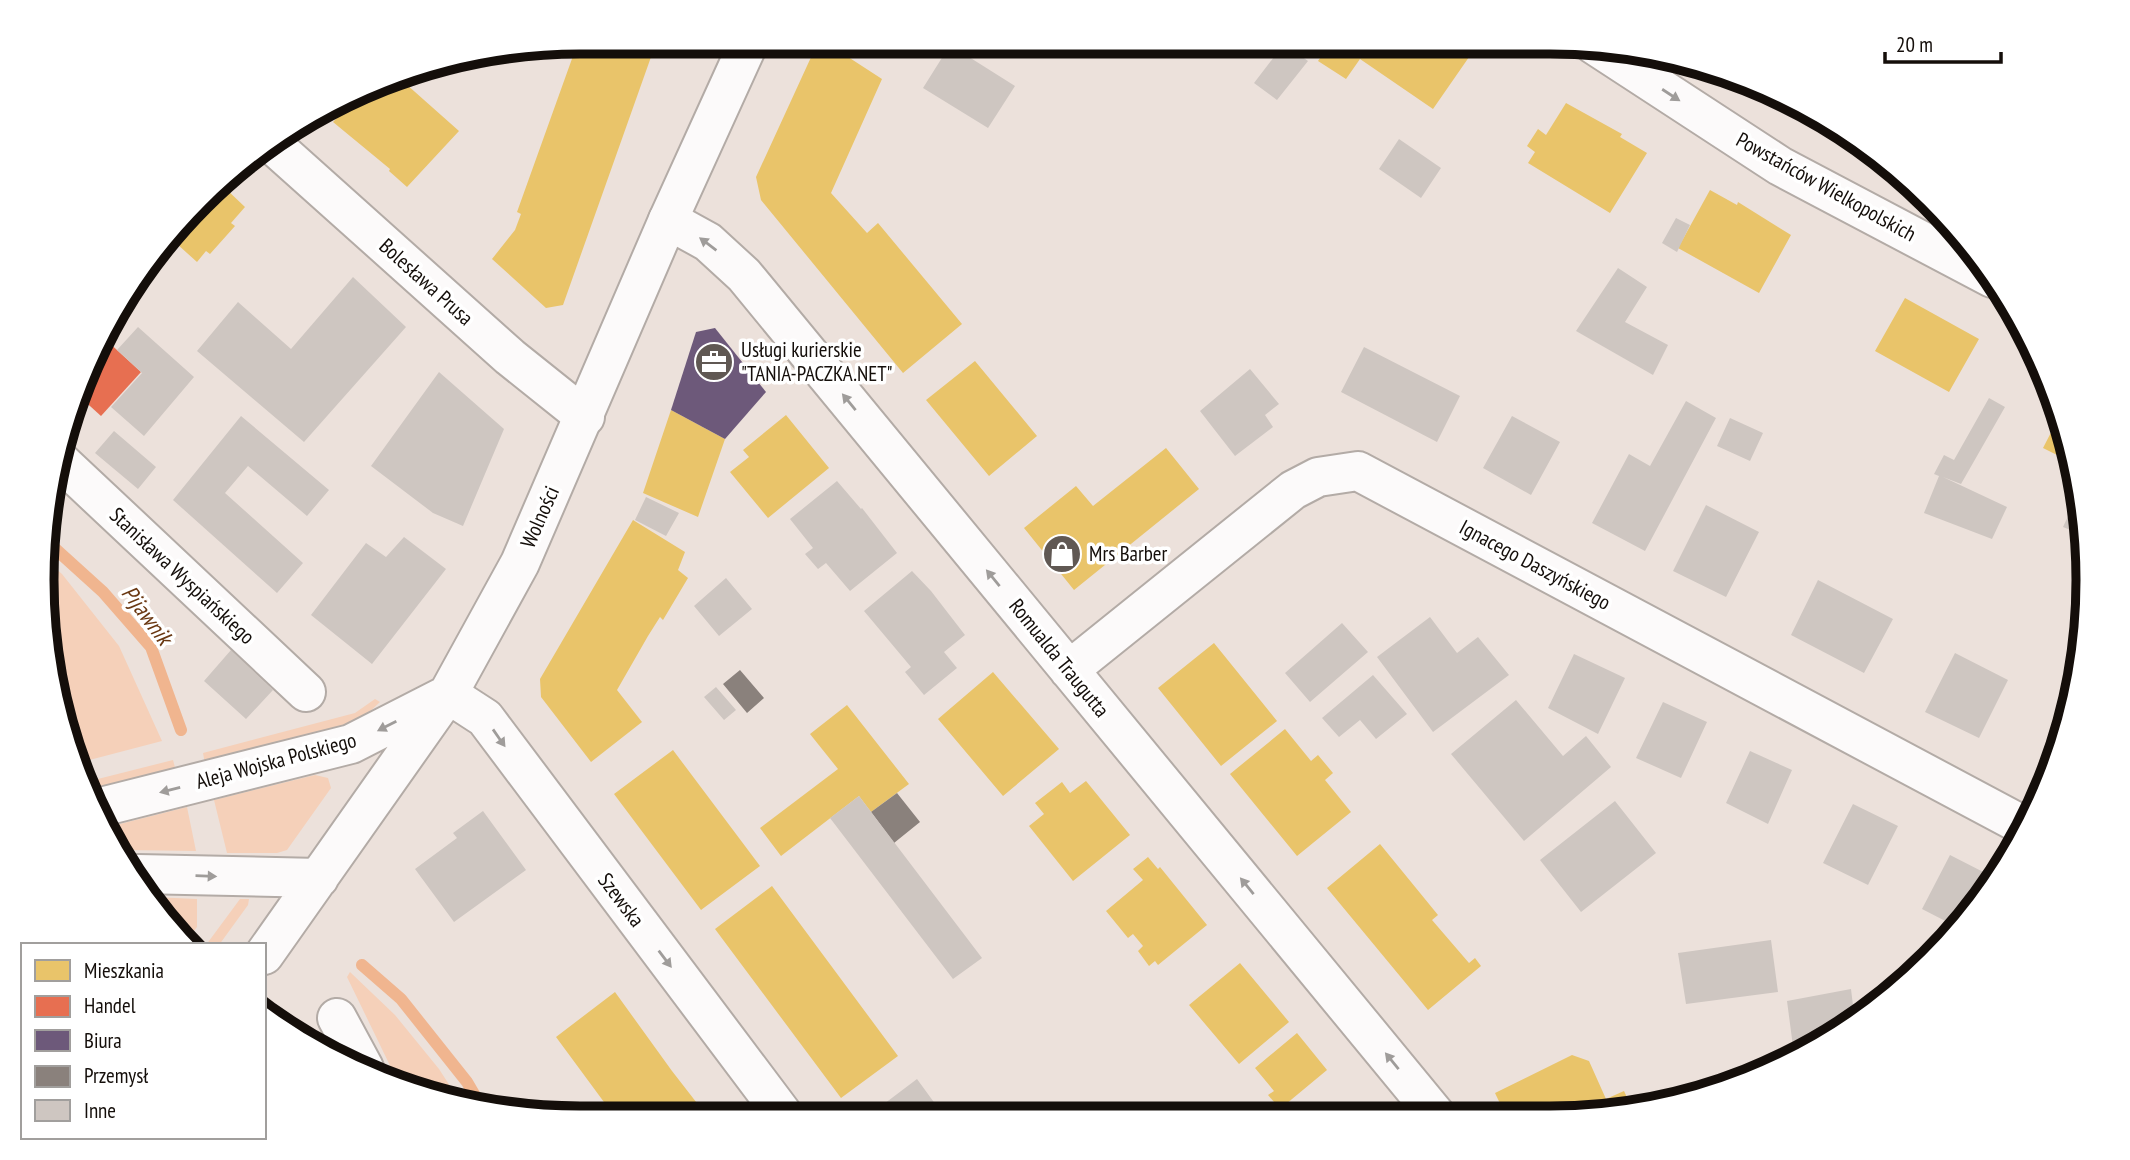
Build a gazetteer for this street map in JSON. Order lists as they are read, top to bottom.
{
  "streets": {
    "street": [
      "Powstańców Wielkopolskich",
      "Bolesława Prusa",
      "Wolności",
      "Ignacego Daszyńskiego",
      "Stanisława Wyspiańskiego",
      "Romualda Traugutta",
      "Aleja Wojska Polskiego",
      "Szewska"
    ]
  },
  "crossings": [
    ["Bolesława Prusa", "Wolności"],
    ["Wolności", "Romualda Traugutta"],
    ["Wolności", "Aleja Wojska Polskiego"],
    ["Wolności", "Szewska"],
    ["Ignacego Daszyńskiego", "Romualda Traugutta"],
    ["Aleja Wojska Polskiego", "Szewska"]
  ],
  "one_way": ["Powstańców Wielkopolskich", "Romualda Traugutta", "Szewska"],
  "water": ["Pijawnik"],
  "places": {
    "office": ["Usługi kurierskie \"TANIA-PACZKA.NET\""],
    "shop": ["Mrs Barber"]
  },
  "legend": [
    "Mieszkania",
    "Handel",
    "Biura",
    "Przemysł",
    "Inne"
  ],
  "scale_bar": "20 m"
}
